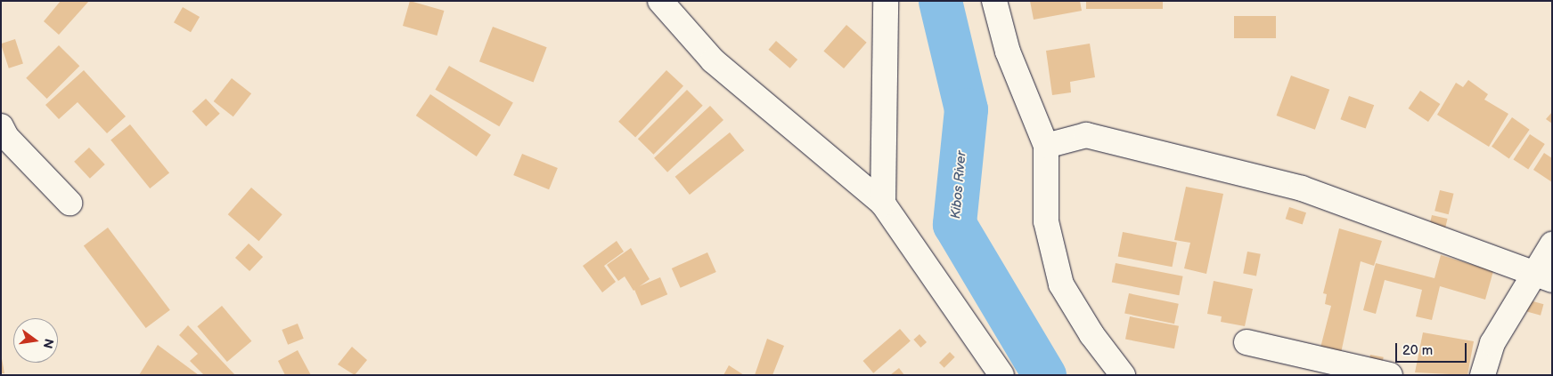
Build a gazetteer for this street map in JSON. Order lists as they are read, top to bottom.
{
  "water": ["Kibos River"],
  "scale_bar": "20 m",
  "north": "right"
}
